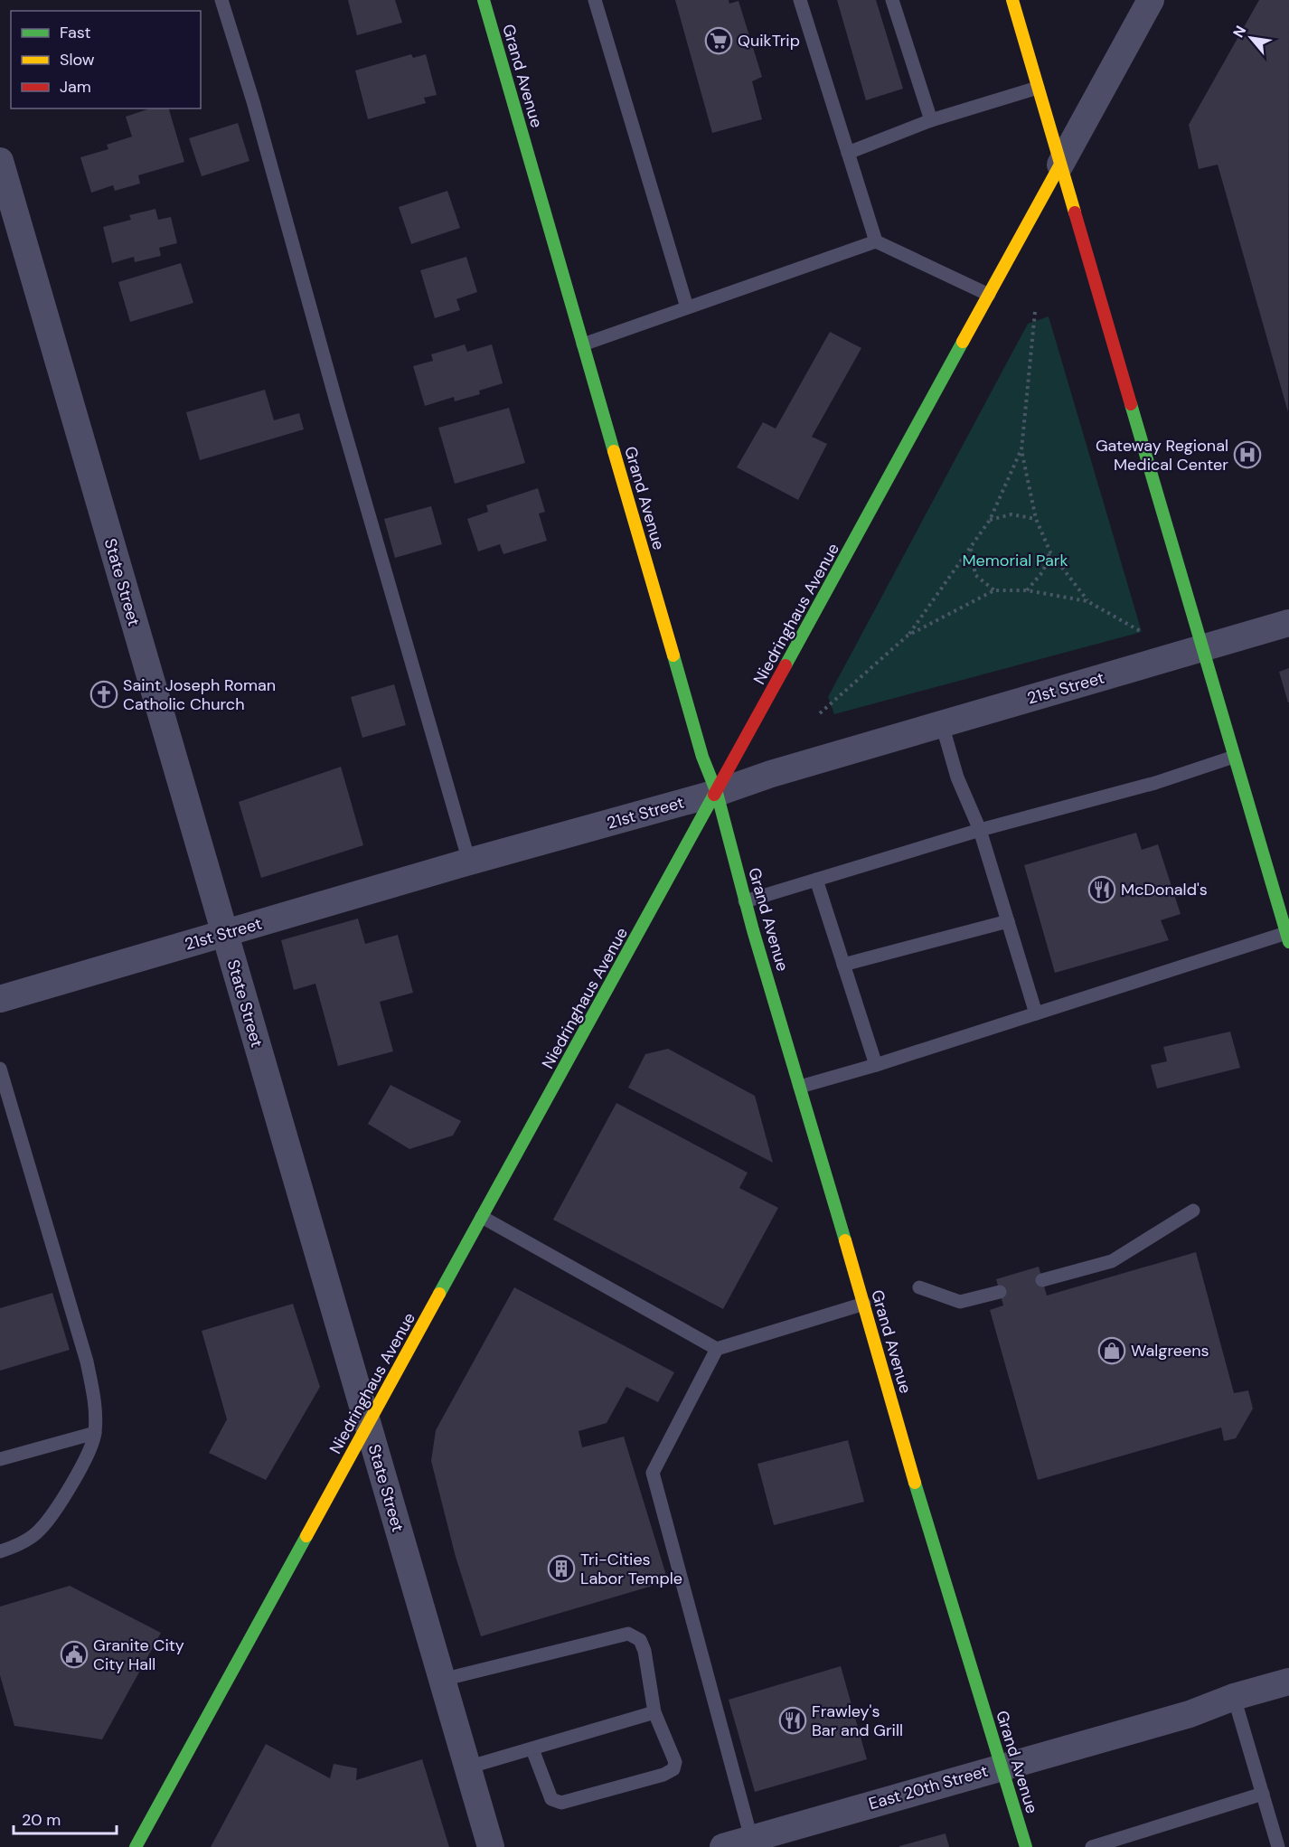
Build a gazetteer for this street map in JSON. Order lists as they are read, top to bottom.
{
  "streets": {
    "street": [
      "Grand Avenue",
      "State Street",
      "Niedringhaus Avenue",
      "21st Street",
      "East 20th Street"
    ]
  },
  "crossings": [
    ["Grand Avenue", "Niedringhaus Avenue"],
    ["Grand Avenue", "21st Street"],
    ["Grand Avenue", "East 20th Street"],
    ["State Street", "Niedringhaus Avenue"],
    ["State Street", "21st Street"],
    ["Niedringhaus Avenue", "21st Street"]
  ],
  "parks": ["Memorial Park"],
  "places": {
    "supermarket": ["QuikTrip"],
    "hospital": ["Gateway Regional Medical Center"],
    "church": ["Saint Joseph Roman Catholic Church"],
    "restaurant": ["McDonald's", "Frawley's Bar and Grill"],
    "shop": ["Walgreens"],
    "building": ["Tri-Cities Labor Temple"],
    "public building": ["Granite City City Hall"]
  },
  "legend": ["Fast", "Slow", "Jam"],
  "scale_bar": "20 m",
  "north": "top left"
}
